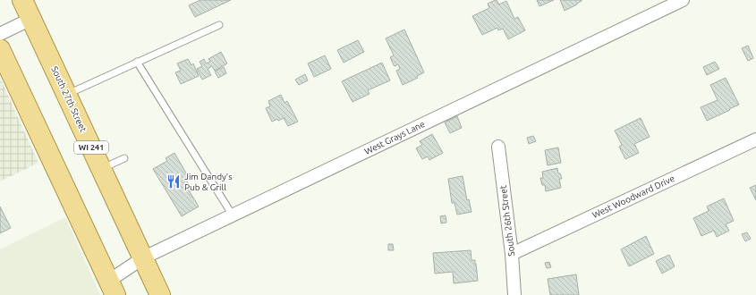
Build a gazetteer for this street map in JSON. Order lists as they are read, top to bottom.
{
  "streets": {
    "main road": ["South 27th Street", "WI 241"],
    "street": ["West Grays Lane", "West Woodward Drive", "South 26th Street"]
  },
  "crossings": [
    ["South 27th Street", "West Grays Lane"],
    ["West Woodward Drive", "South 26th Street"]
  ],
  "places": {
    "restaurant": ["Jim Dandy's Pub & Grill"]
  }
}
